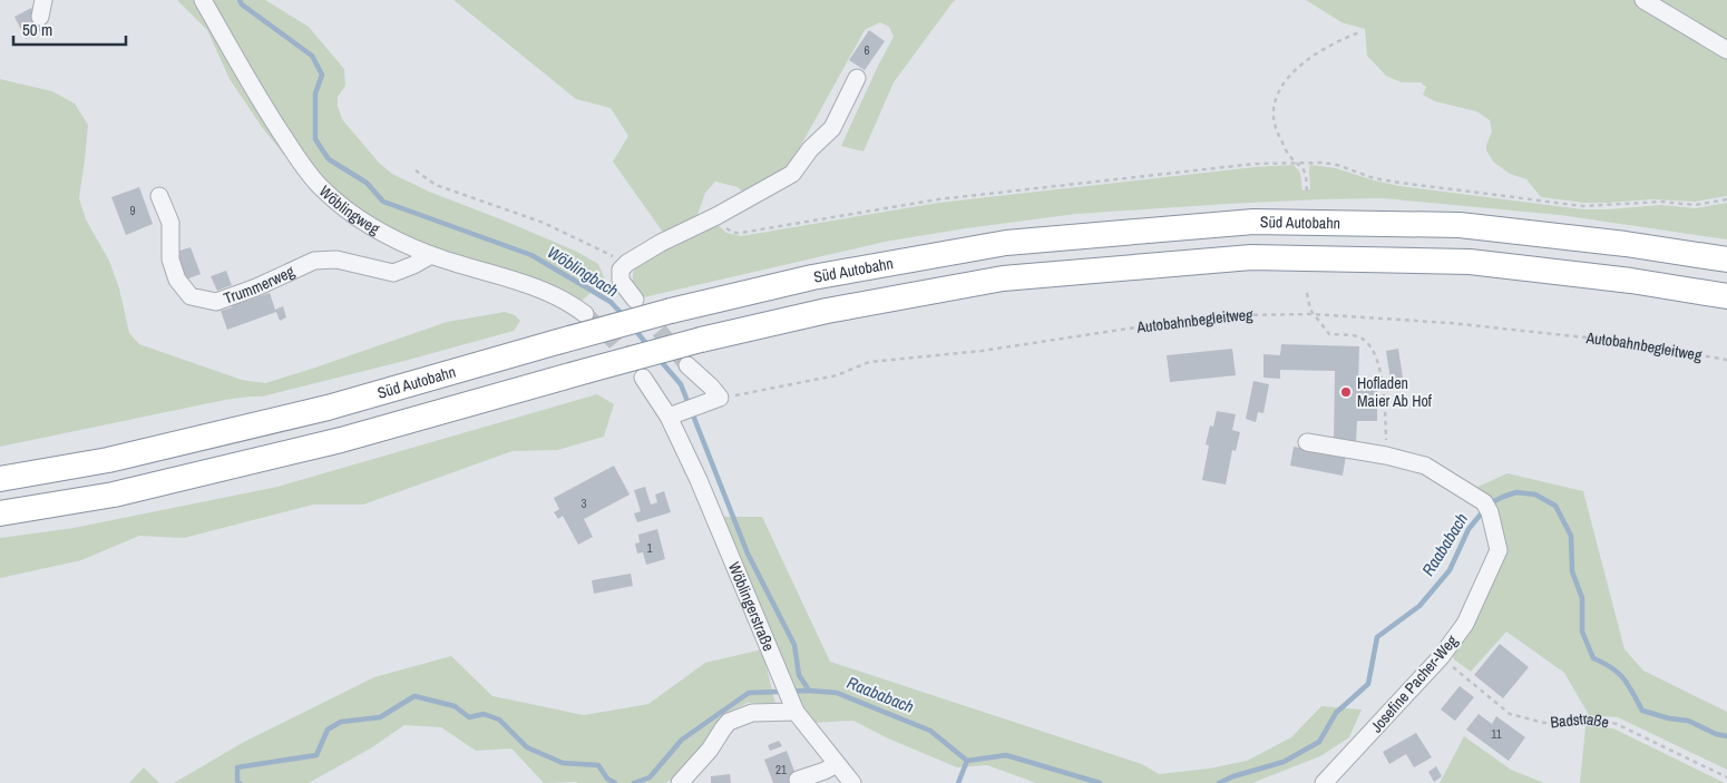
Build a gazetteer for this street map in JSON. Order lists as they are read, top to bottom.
{
  "streets": {
    "highway": ["Süd Autobahn"],
    "street": [
      "Wöblingweg",
      "Trummerweg",
      "Wöblingerstraße",
      "Josefine Pacher-Weg"
    ],
    "path": ["Autobahnbegleitweg", "Badstraße"]
  },
  "crossings": [
    ["Wöblingweg", "Trummerweg"],
    ["Josefine Pacher-Weg", "Badstraße"]
  ],
  "water": ["Wöblingbach", "Raababach"],
  "places": ["Hofladen Maier Ab Hof"],
  "house_numbers": [
    "6",
    "9",
    "3",
    "1",
    "11",
    "21"
  ],
  "scale_bar": "50 m"
}
